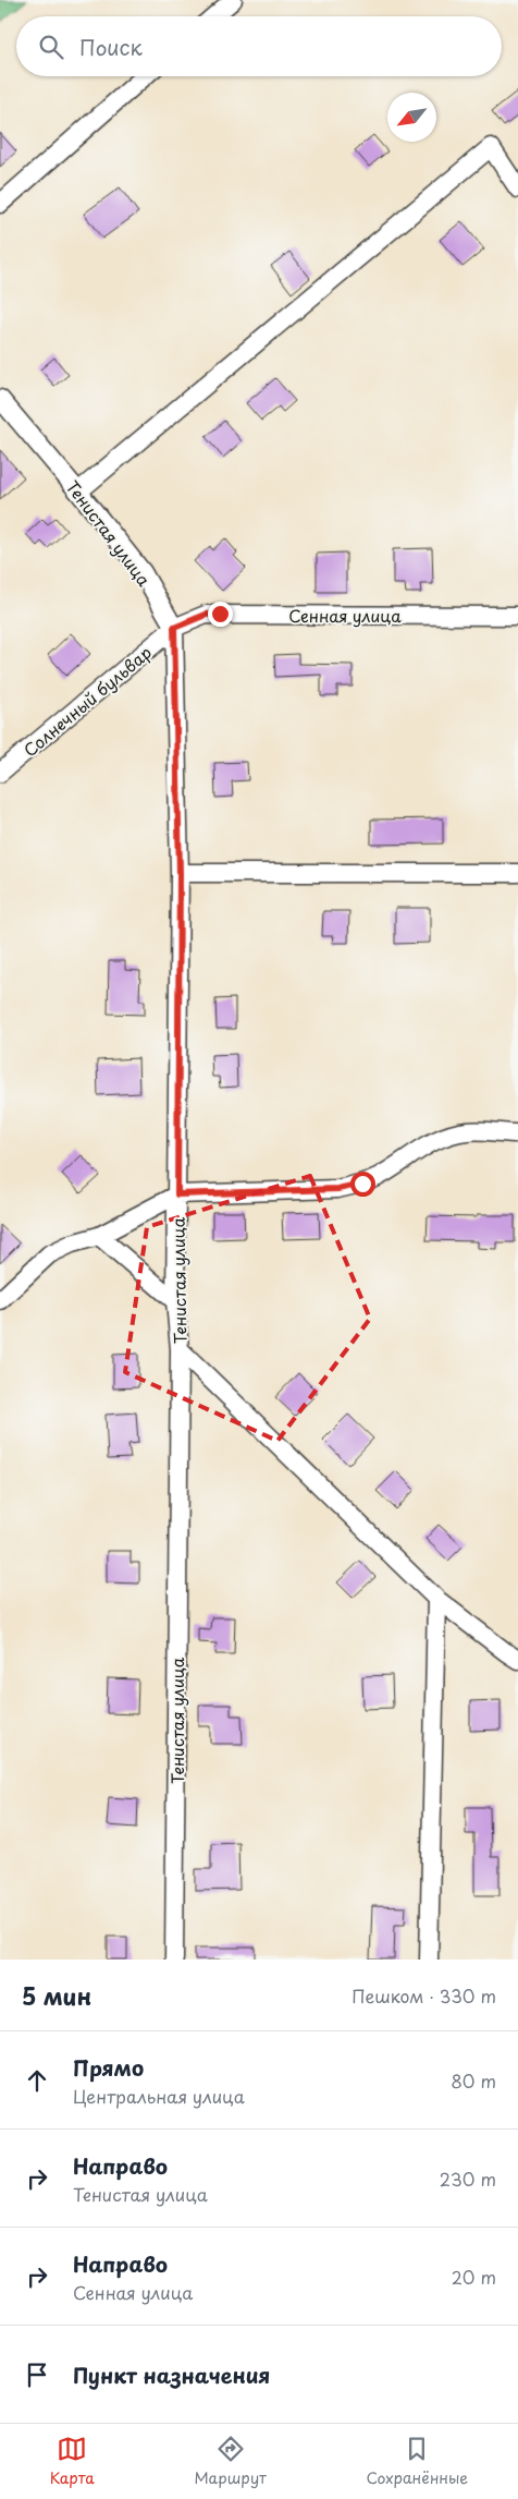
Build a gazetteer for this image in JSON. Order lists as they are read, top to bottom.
{
  "streets": {
    "street": ["Тенистая улица", "Сенная улица", "Солнечный бульвар"]
  },
  "crossings": [
    ["Тенистая улица", "Сенная улица"],
    ["Тенистая улица", "Солнечный бульвар"],
    ["Сенная улица", "Солнечный бульвар"]
  ],
  "north": "bottom left",
  "page": {
    "search": "Поиск",
    "heading": ["5 мин", "Пешком · 330 m"],
    "list": [
      ["Прямо", "Центральная улица", "80 m"],
      ["Направо", "Тенистая улица", "230 m"],
      ["Направо", "Сенная улица", "20 m"],
      "Пункт назначения"
    ],
    "nav": ["Карта", "Маршрут", "Сохранённые"]
  }
}
